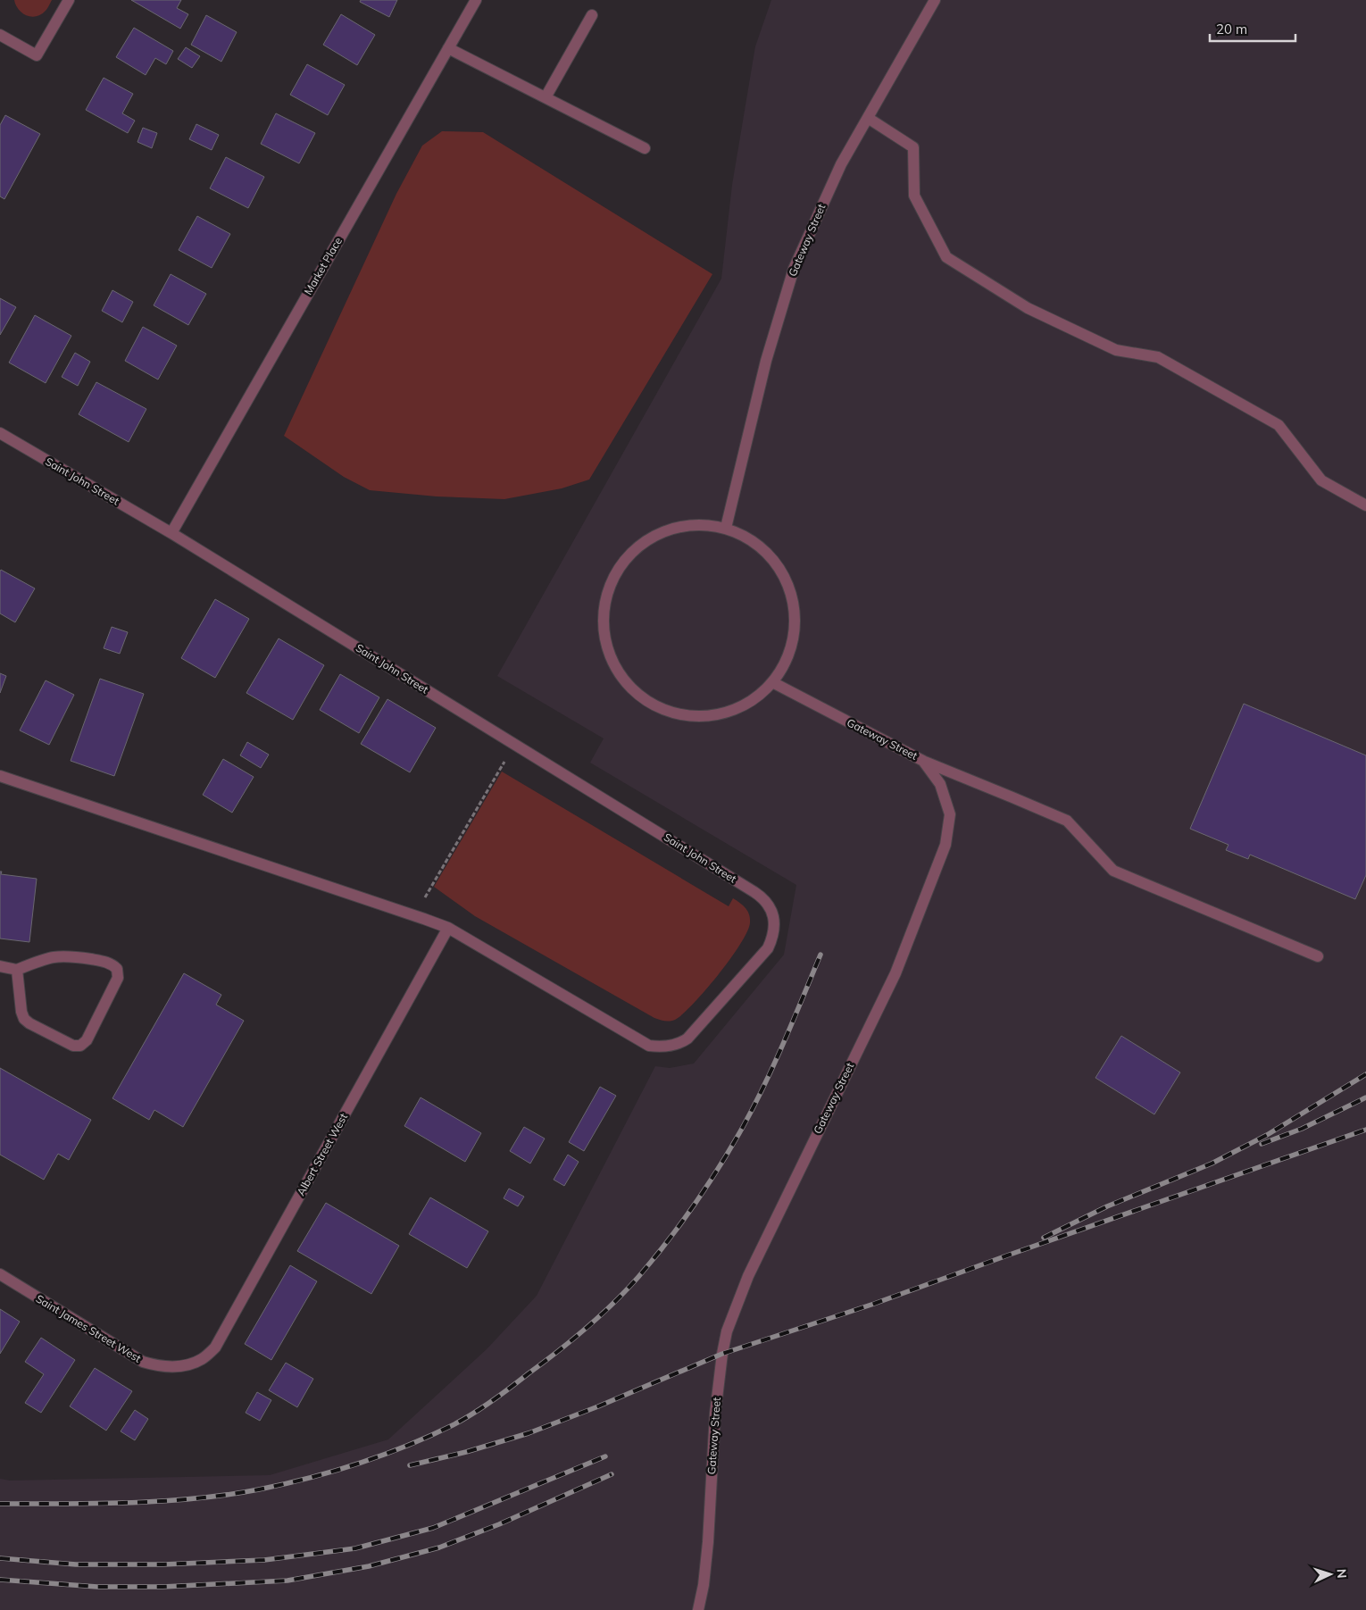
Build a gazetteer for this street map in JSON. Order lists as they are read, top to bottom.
{
  "streets": {
    "street": [
      "Gateway Street",
      "Market Place",
      "Saint John Street",
      "Albert Street West",
      "Saint James Street West"
    ]
  },
  "crossings": [
    ["Market Place", "Saint John Street"],
    ["Saint John Street", "Albert Street West"],
    ["Albert Street West", "Saint James Street West"]
  ],
  "scale_bar": "20 m",
  "north": "right"
}
